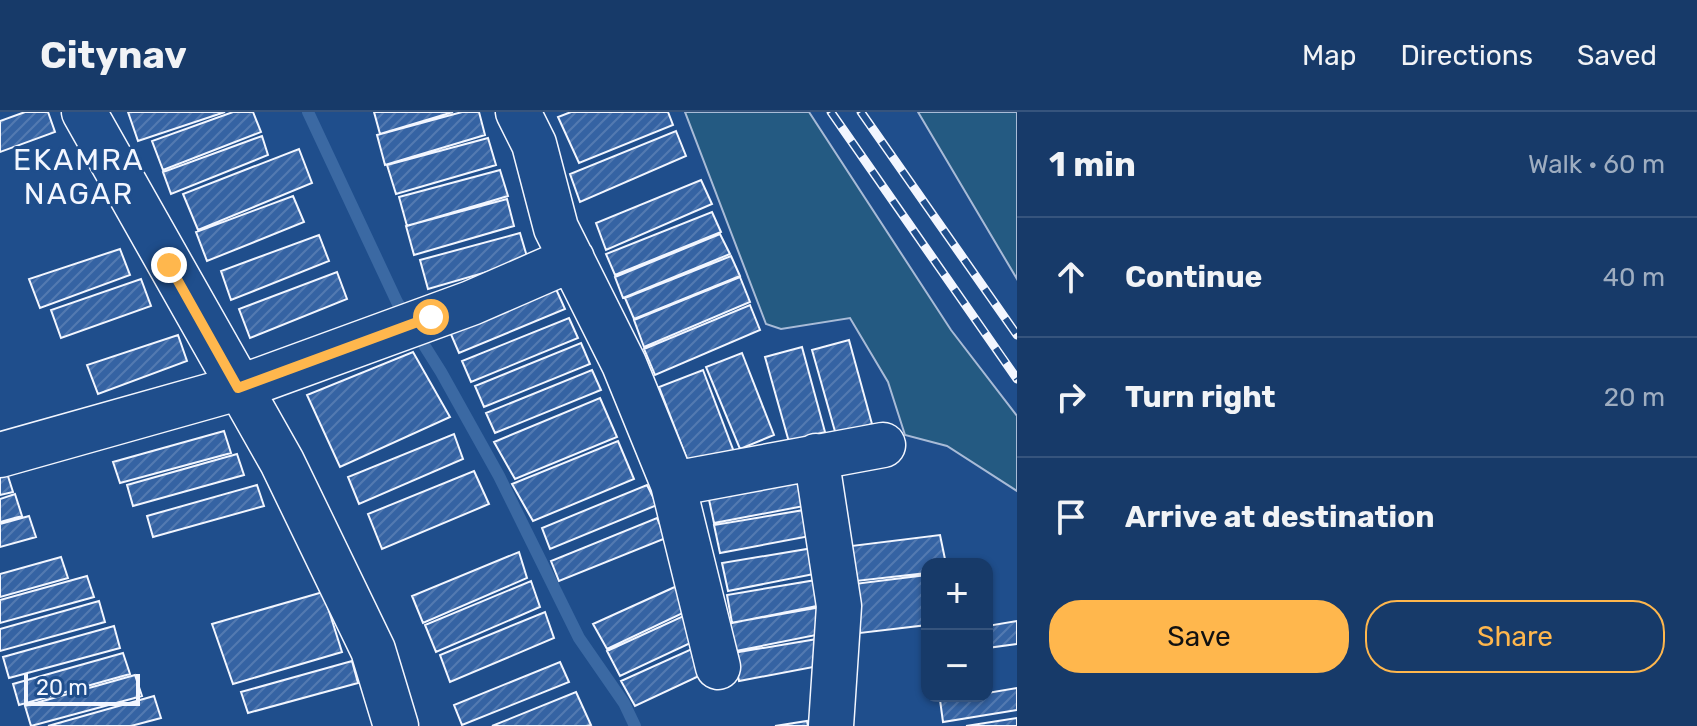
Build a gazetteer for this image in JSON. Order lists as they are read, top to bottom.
{
  "districts": ["EKAMRA NAGAR"],
  "scale_bar": "20 m",
  "page": {
    "header": "Citynav",
    "nav": ["Map", "Directions", "Saved"],
    "heading": ["1 min", "Walk · 60 m"],
    "list": [
      ["Continue", "40 m"],
      ["Turn right", "20 m"],
      "Arrive at destination"
    ],
    "map_buttons": ["+", "−"],
    "buttons": ["Save", "Share"],
    "scale": "20 m"
  }
}
